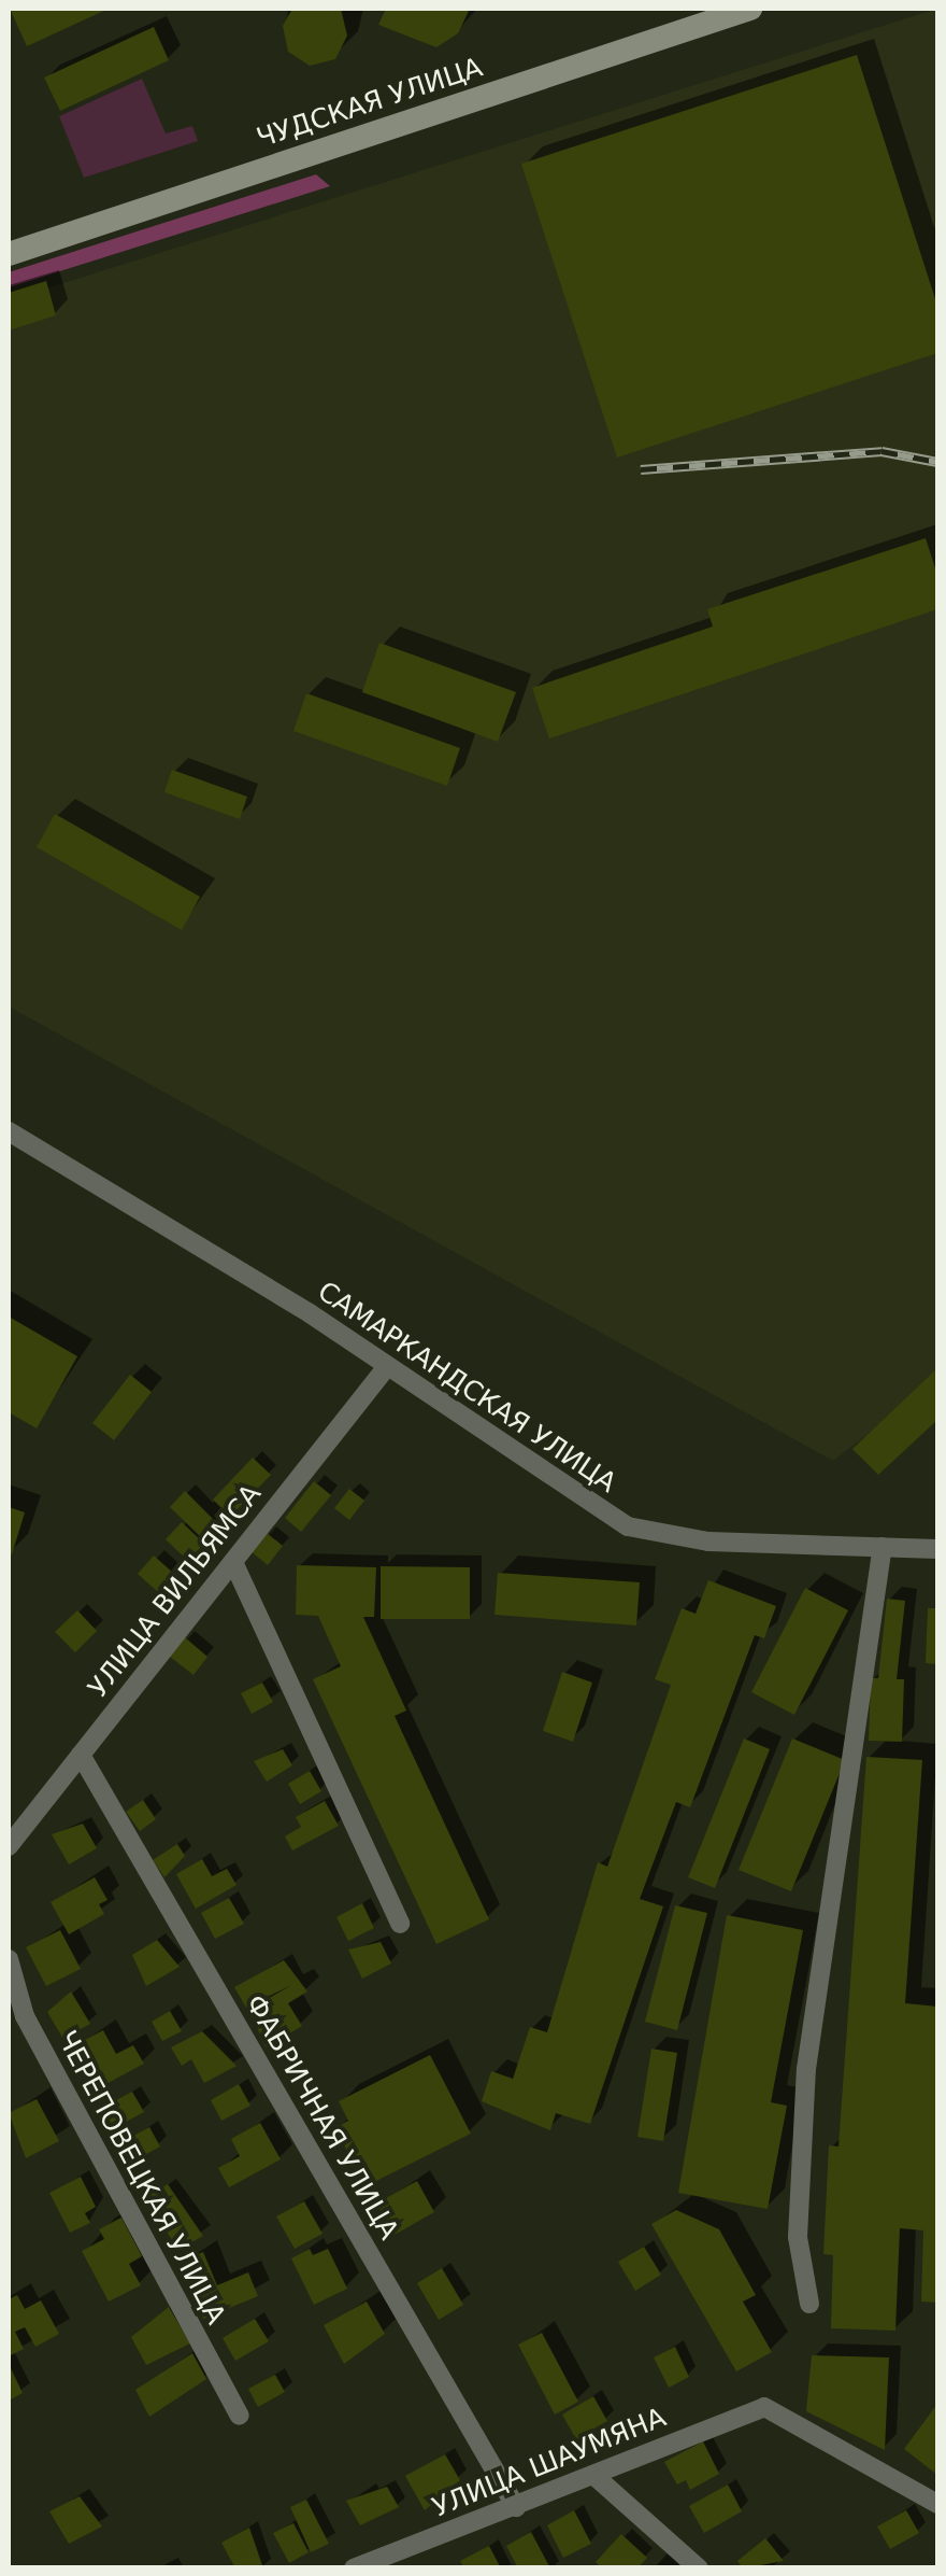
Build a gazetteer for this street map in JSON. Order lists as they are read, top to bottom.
{
  "streets": {
    "main road": ["ЧУДСКАЯ УЛИЦА"],
    "street": [
      "САМАРКАНДСКАЯ УЛИЦА",
      "УЛИЦА ВИЛЬЯМСА",
      "ФАБРИЧНАЯ УЛИЦА",
      "ЧЕРЕПОВЕЦКАЯ УЛИЦА",
      "УЛИЦА ШАУМЯНА"
    ]
  },
  "crossings": [
    ["САМАРКАНДСКАЯ УЛИЦА", "УЛИЦА ВИЛЬЯМСА"],
    ["УЛИЦА ВИЛЬЯМСА", "ФАБРИЧНАЯ УЛИЦА"],
    ["ФАБРИЧНАЯ УЛИЦА", "УЛИЦА ШАУМЯНА"]
  ]
}
